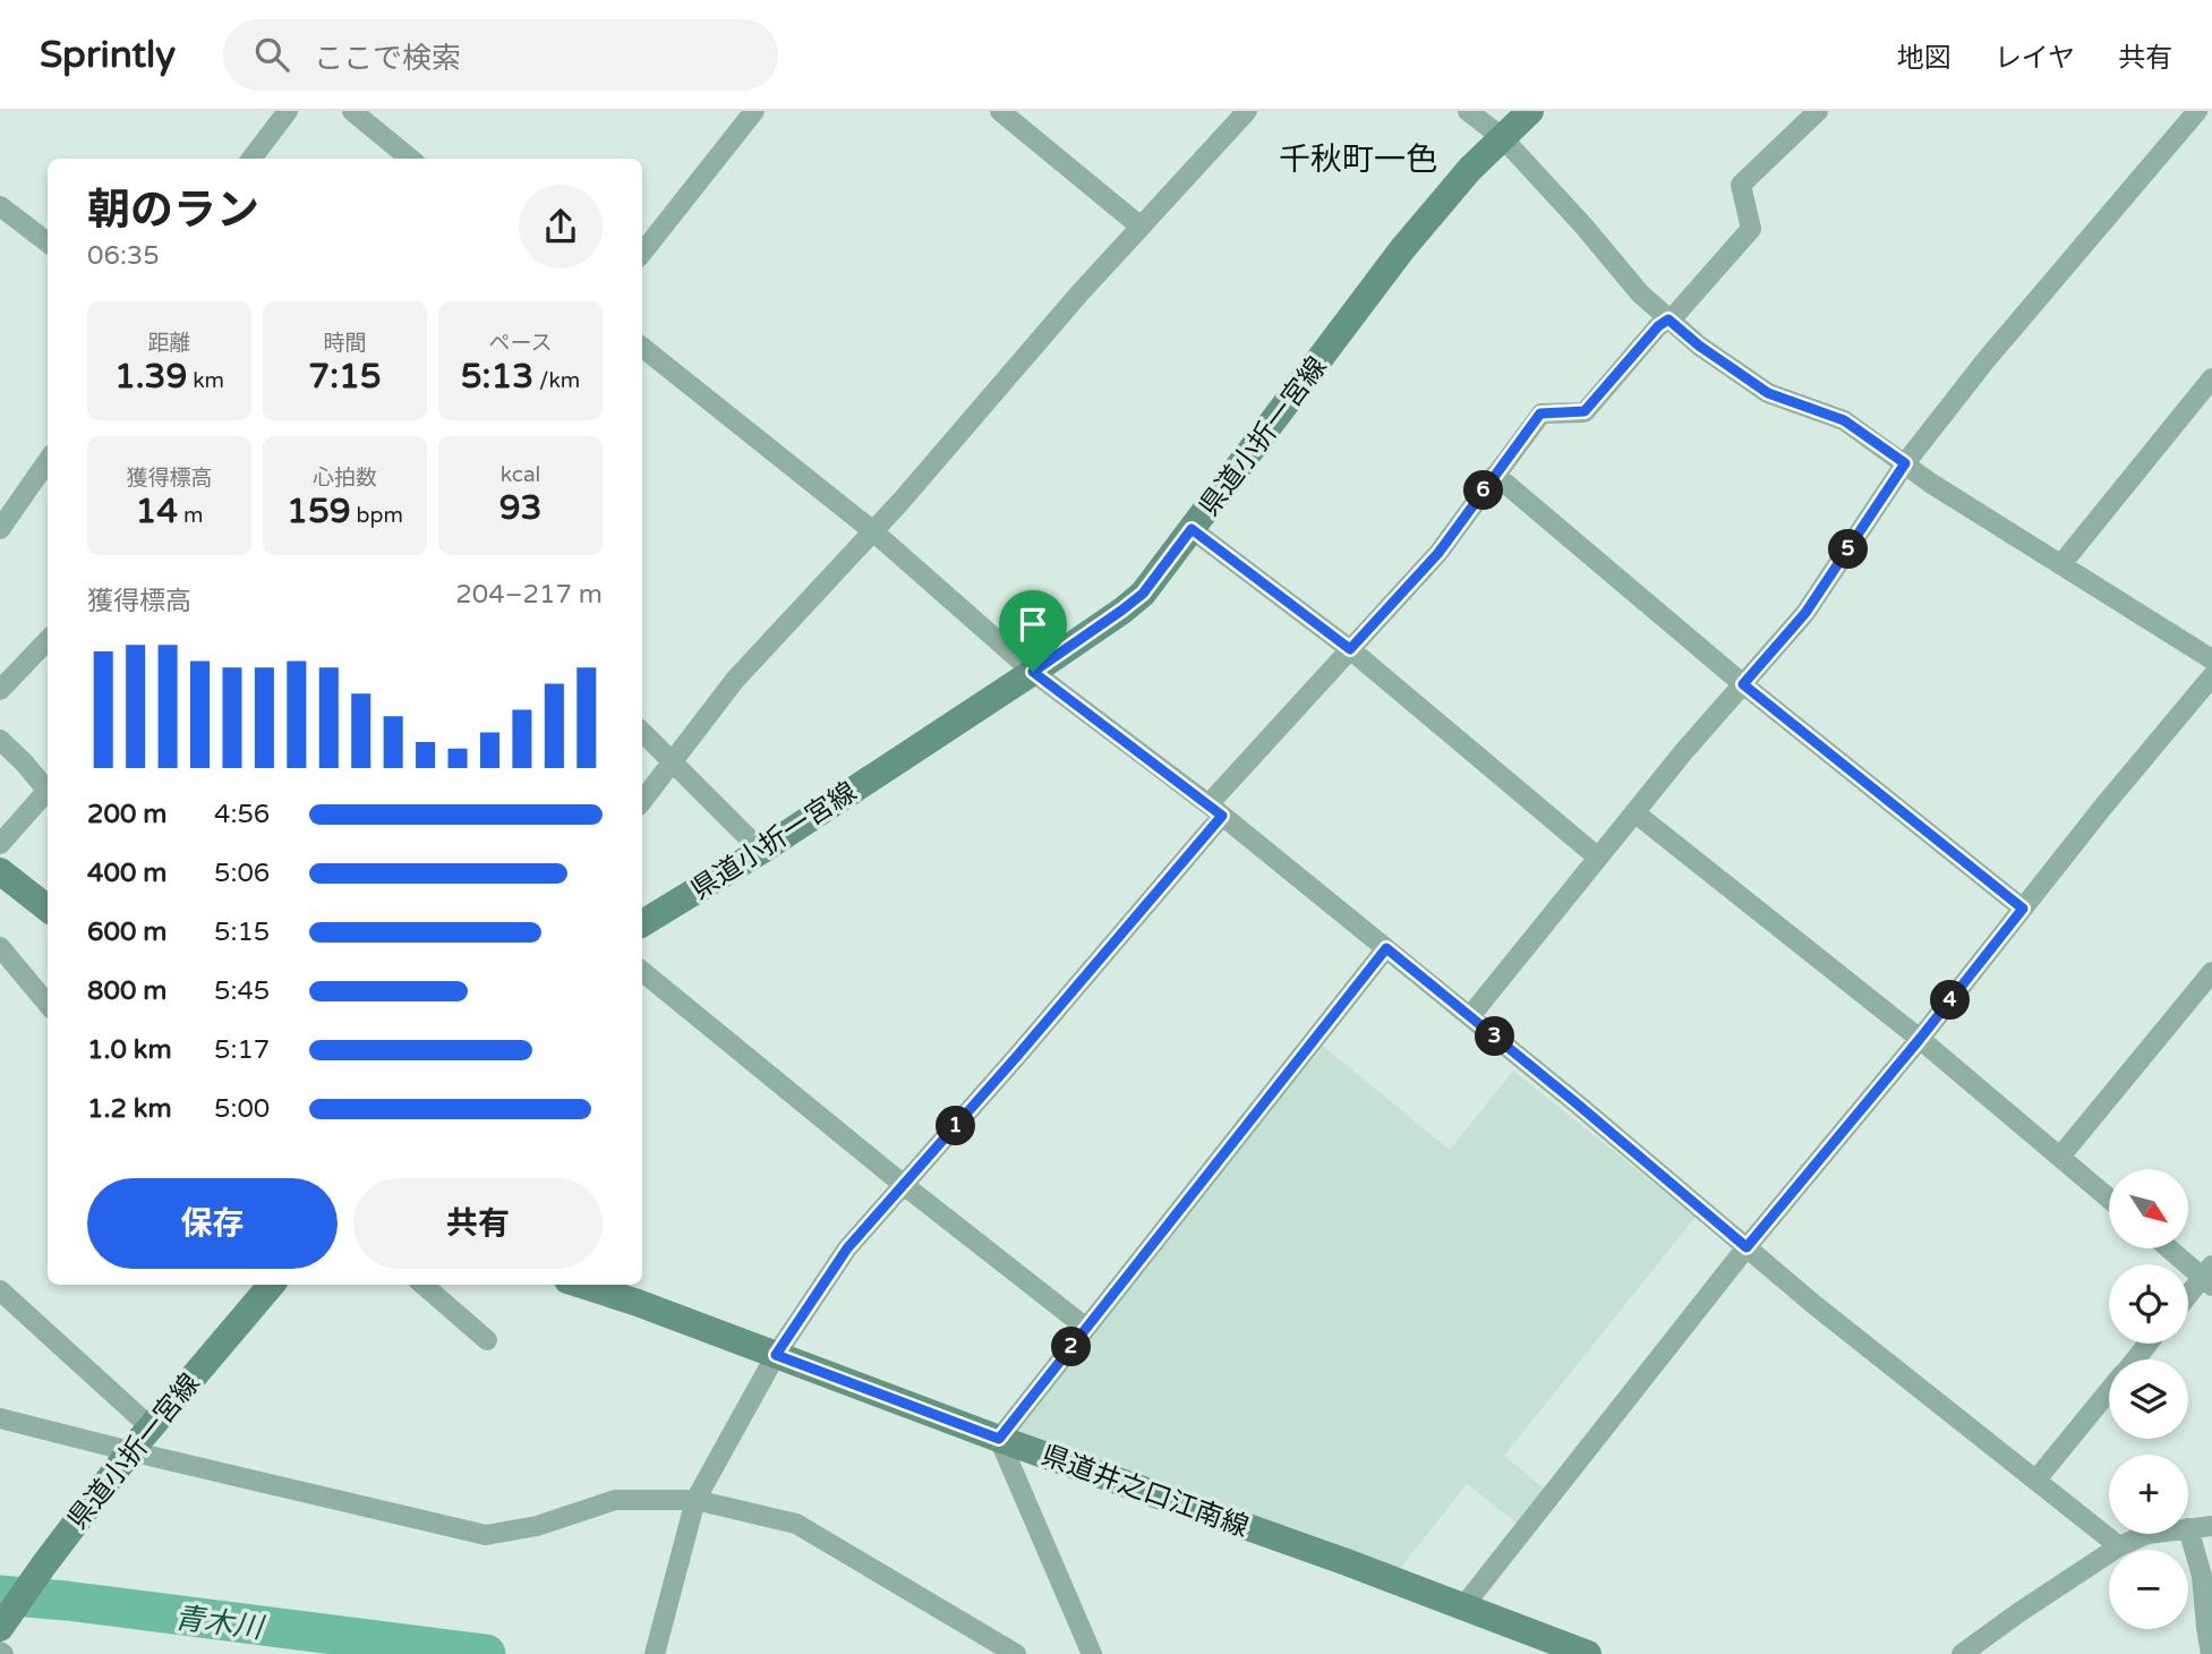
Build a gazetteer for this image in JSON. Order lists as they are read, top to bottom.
{
  "streets": {
    "main road": ["県道小折一宮線", "県道井之口江南線"]
  },
  "districts": ["千秋町一色"],
  "water": ["青木川"],
  "north": "bottom right",
  "page": {
    "header": "Sprintly",
    "search": "ここで検索",
    "nav": ["地図", "レイヤ", "共有"],
    "heading": ["朝のラン", "06:35"],
    "stats": [
      ["距離", "1.39 km"],
      ["時間", "7:15"],
      ["ペース", "5:13 /km"],
      ["獲得標高", "14 m"],
      ["心拍数", "159 bpm"],
      ["kcal", "93"]
    ],
    "pins": [
      "6",
      "5",
      "4",
      "3",
      "1",
      "2"
    ],
    "chart": ["獲得標高", "204–217 m"],
    "list": [
      {
        "name": "200 m",
        "note": "4:56"
      },
      {
        "name": "400 m",
        "note": "5:06"
      },
      {
        "name": "600 m",
        "note": "5:15"
      },
      {
        "name": "800 m",
        "note": "5:45"
      },
      {
        "name": "1.0 km",
        "note": "5:17"
      },
      {
        "name": "1.2 km",
        "note": "5:00"
      }
    ],
    "buttons": ["保存", "共有"],
    "map_buttons": ["+", "−"]
  }
}
